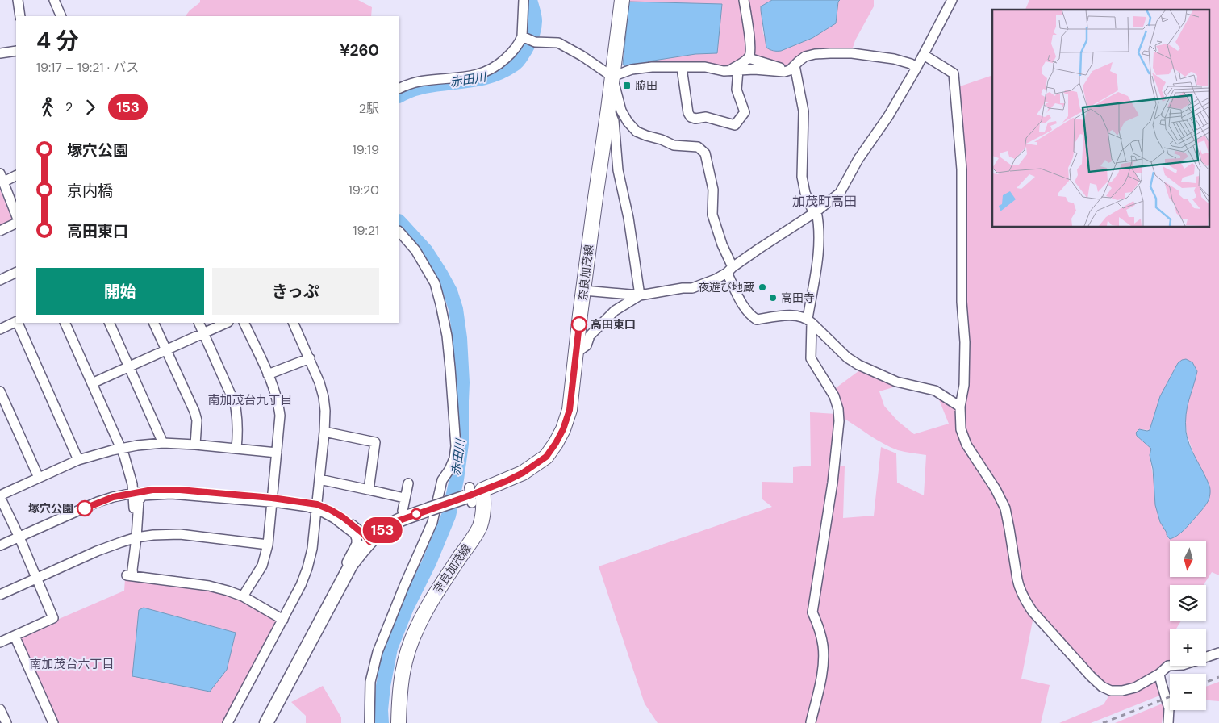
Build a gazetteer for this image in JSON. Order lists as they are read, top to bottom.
{
  "streets": {
    "main road": ["奈良加茂線"]
  },
  "districts": ["加茂町高田", "南加茂台九丁目", "南加茂台六丁目"],
  "water": ["赤田川"],
  "places": {
    "transit": ["脇田"],
    "other": [
      "夜遊び地蔵",
      "高田寺",
      "高田東口",
      "塚穴公園"
    ]
  },
  "lines": ["bus line 153"],
  "north": "bottom",
  "page": {
    "on_map": "153",
    "heading": ["4 分", "19:17 – 19:21 · バス", "¥260"],
    "legs": ["2", "153", "2駅"],
    "list": [
      {
        "name": "塚穴公園",
        "value": "19:19"
      },
      {
        "name": "京内橋",
        "value": "19:20"
      },
      {
        "name": "高田東口",
        "value": "19:21"
      }
    ],
    "buttons": ["開始", "きっぷ"],
    "map_buttons": ["+", "−"]
  }
}
